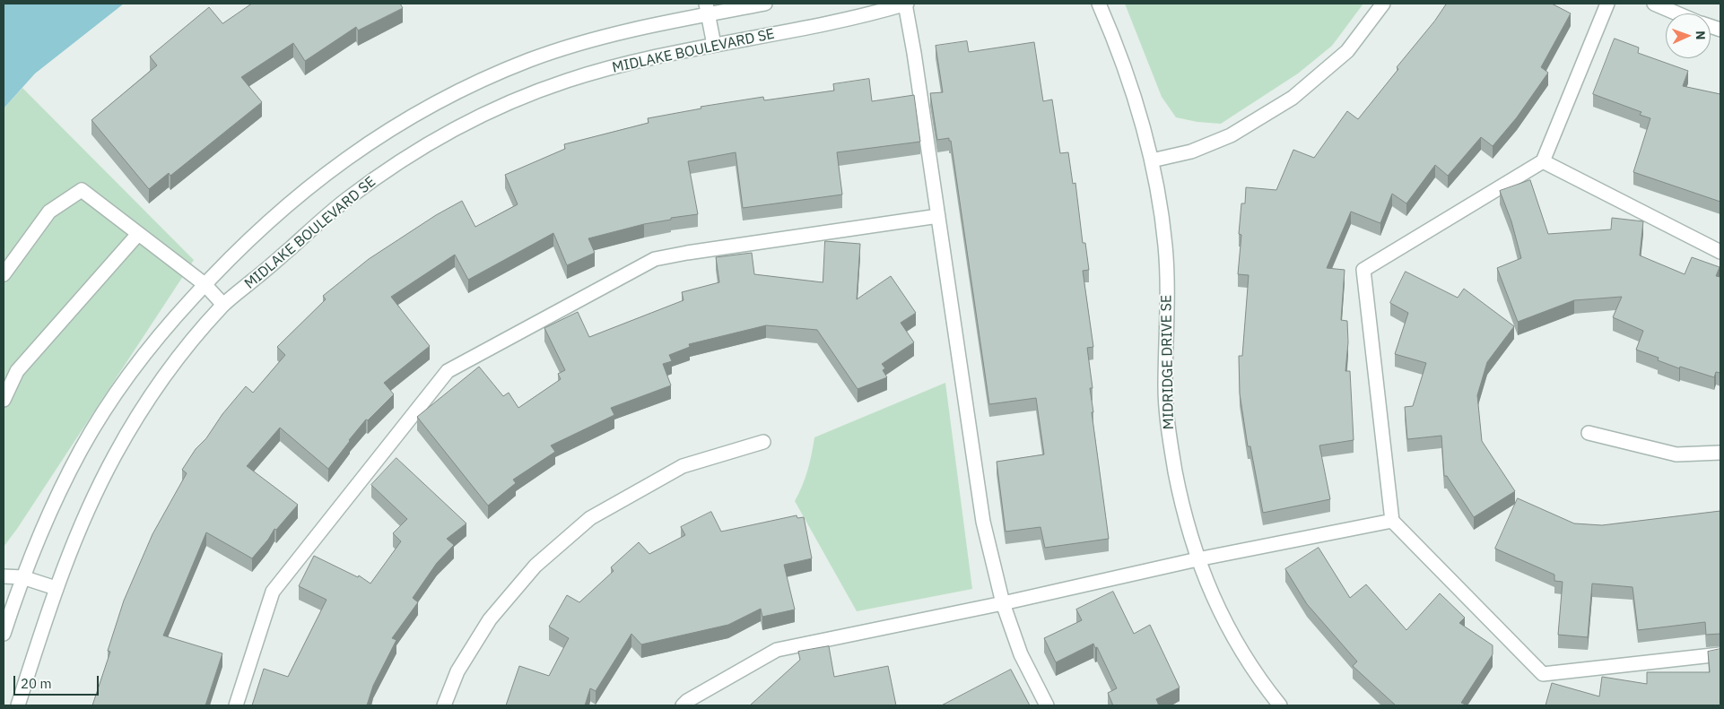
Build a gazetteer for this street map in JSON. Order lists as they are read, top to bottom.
{
  "streets": {
    "street": ["MIDLAKE BOULEVARD SE", "MIDRIDGE DRIVE SE"]
  },
  "scale_bar": "20 m",
  "north": "right"
}
